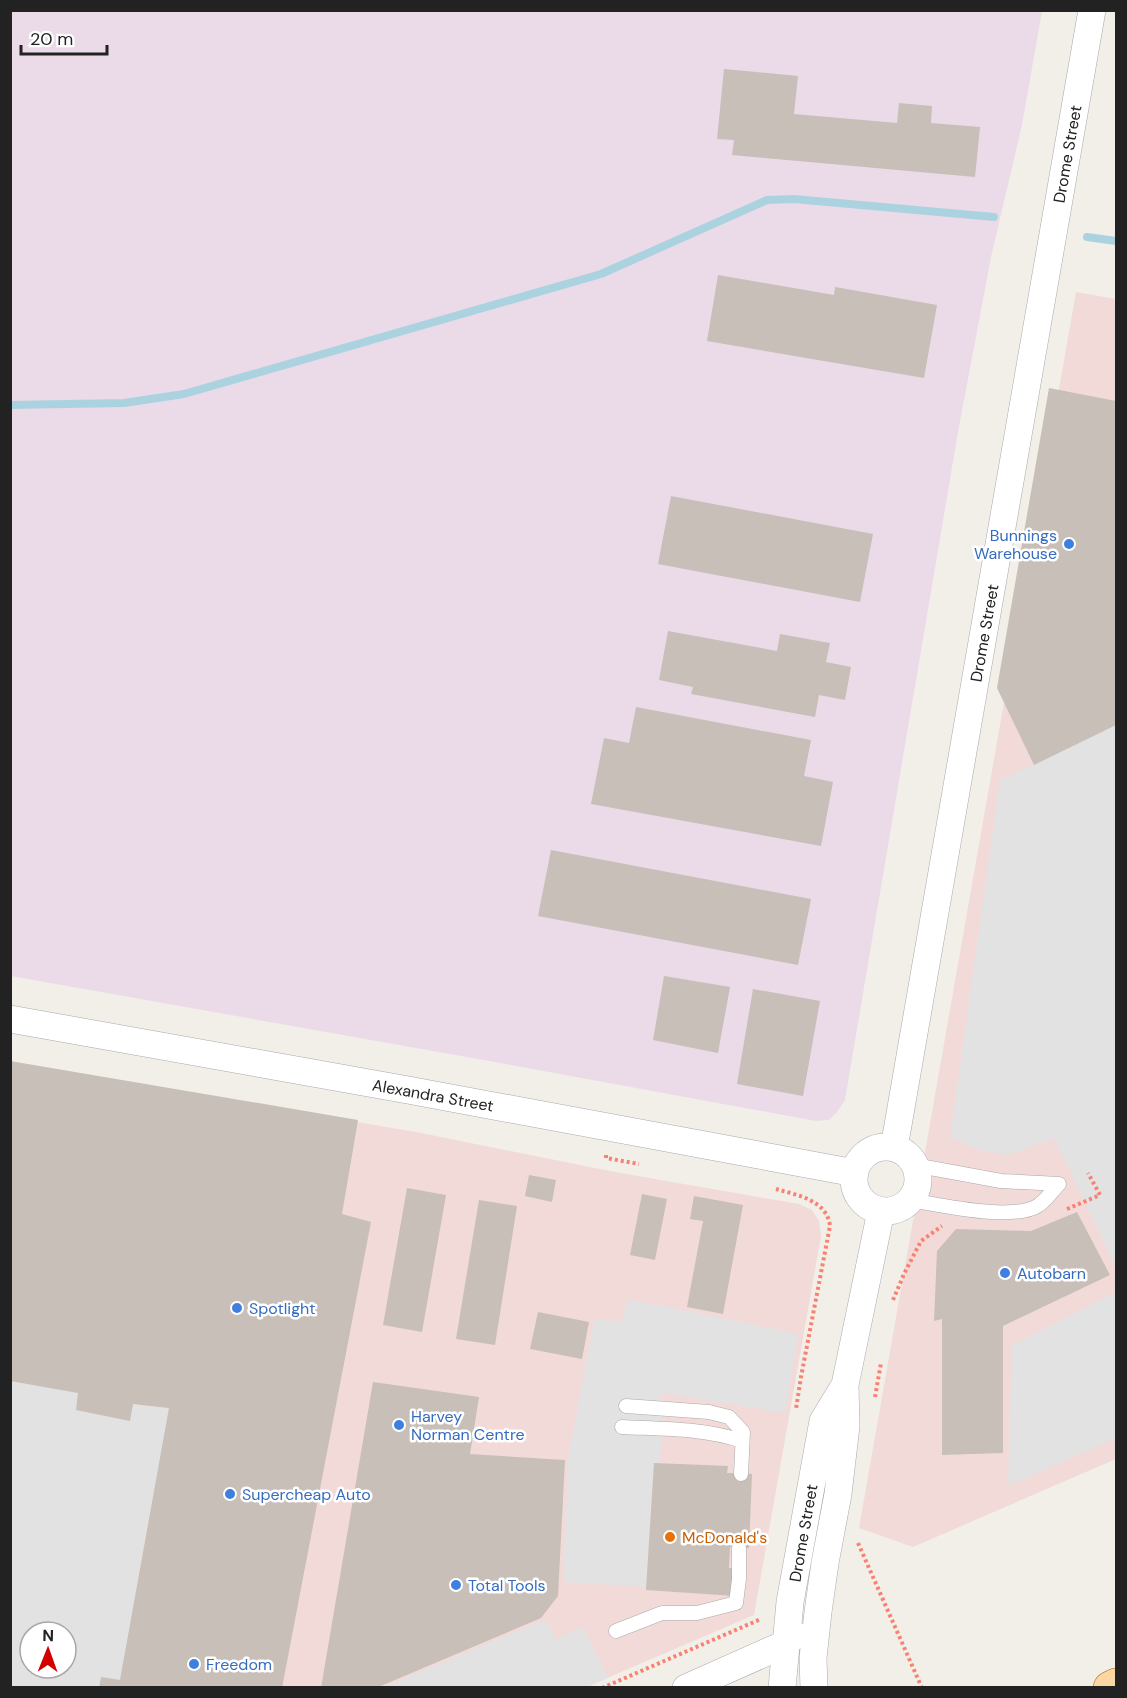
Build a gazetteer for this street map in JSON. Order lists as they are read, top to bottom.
{
  "streets": {
    "street": ["Drome Street", "Alexandra Street"]
  },
  "crossings": [
    ["Drome Street", "Alexandra Street"]
  ],
  "places": [
    "Bunnings Warehouse",
    "Autobarn",
    "Spotlight",
    "Harvey Norman Centre",
    "Supercheap Auto",
    "McDonald's",
    "Total Tools",
    "Freedom"
  ],
  "scale_bar": "20 m",
  "north": "top"
}
